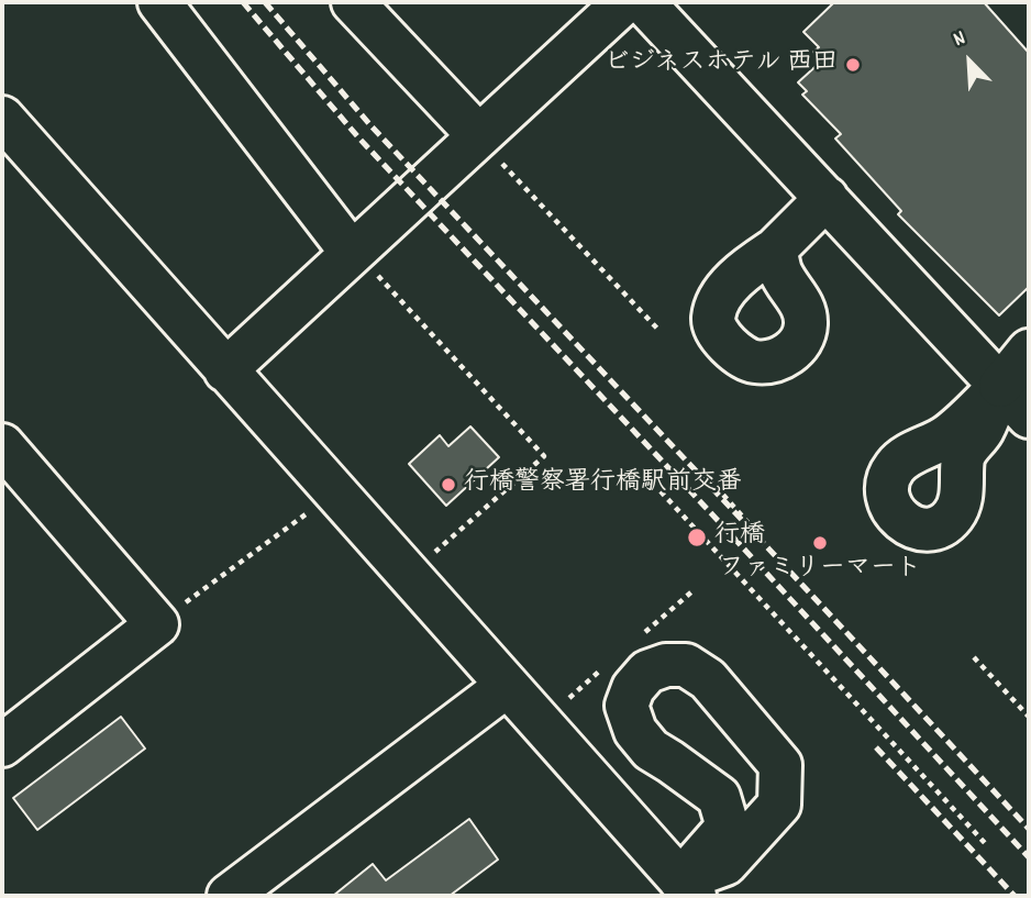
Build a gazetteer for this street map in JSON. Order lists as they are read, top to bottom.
{
  "places": [
    "ビジネスホテル 西田",
    "行橋警察署行橋駅前交番",
    "行橋",
    "ファミリーマート"
  ],
  "north": "top left"
}
